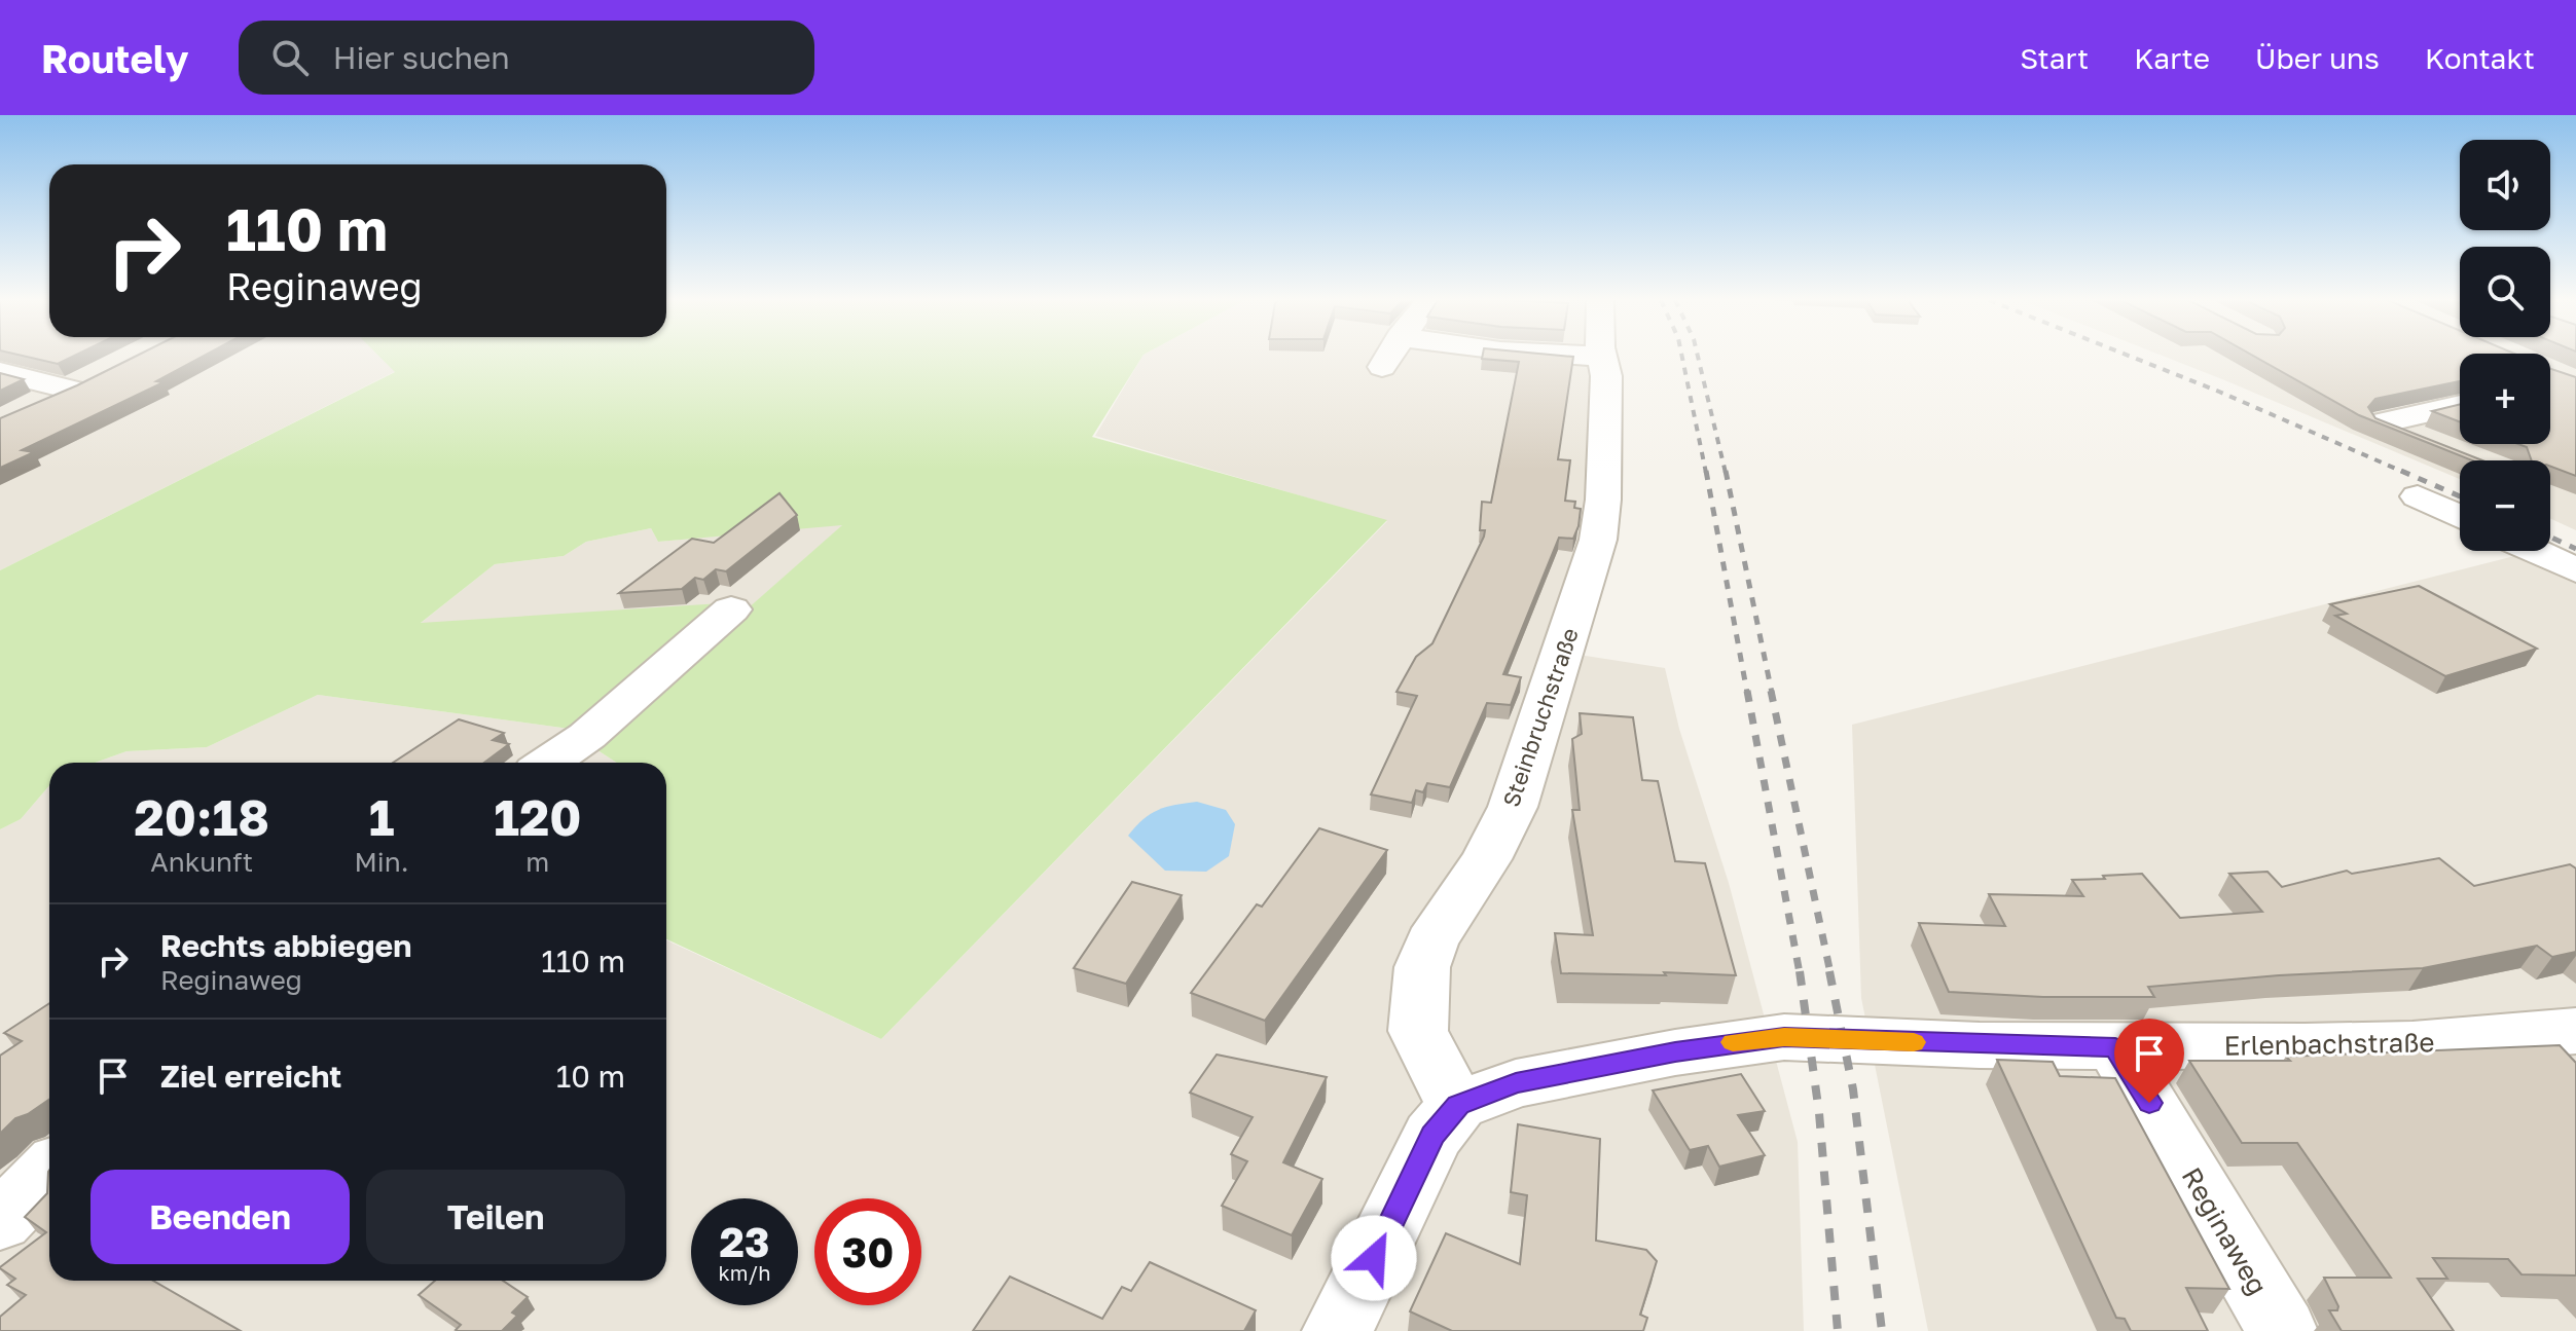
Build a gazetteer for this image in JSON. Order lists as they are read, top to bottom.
{
  "streets": {
    "street": ["Steinbruchstraße", "Erlenbachstraße", "Reginaweg"]
  },
  "crossings": [
    ["Steinbruchstraße", "Erlenbachstraße"],
    ["Erlenbachstraße", "Reginaweg"]
  ],
  "page": {
    "header": "Routely",
    "search": "Hier suchen",
    "nav": [
      "Start",
      "Karte",
      "Über uns",
      "Kontakt"
    ],
    "map_buttons": ["+", "−"],
    "turn": ["110 m", "Reginaweg"],
    "eta": [
      "20:18",
      "Ankunft",
      "1",
      "Min.",
      "120",
      "m"
    ],
    "list": [
      {
        "name": "Rechts abbiegen",
        "note": "Reginaweg",
        "value": "110 m"
      },
      {
        "name": "Ziel erreicht",
        "value": "10 m"
      }
    ],
    "buttons": ["Beenden", "Teilen"],
    "speed": "23 km/h",
    "limit": "30"
  }
}
